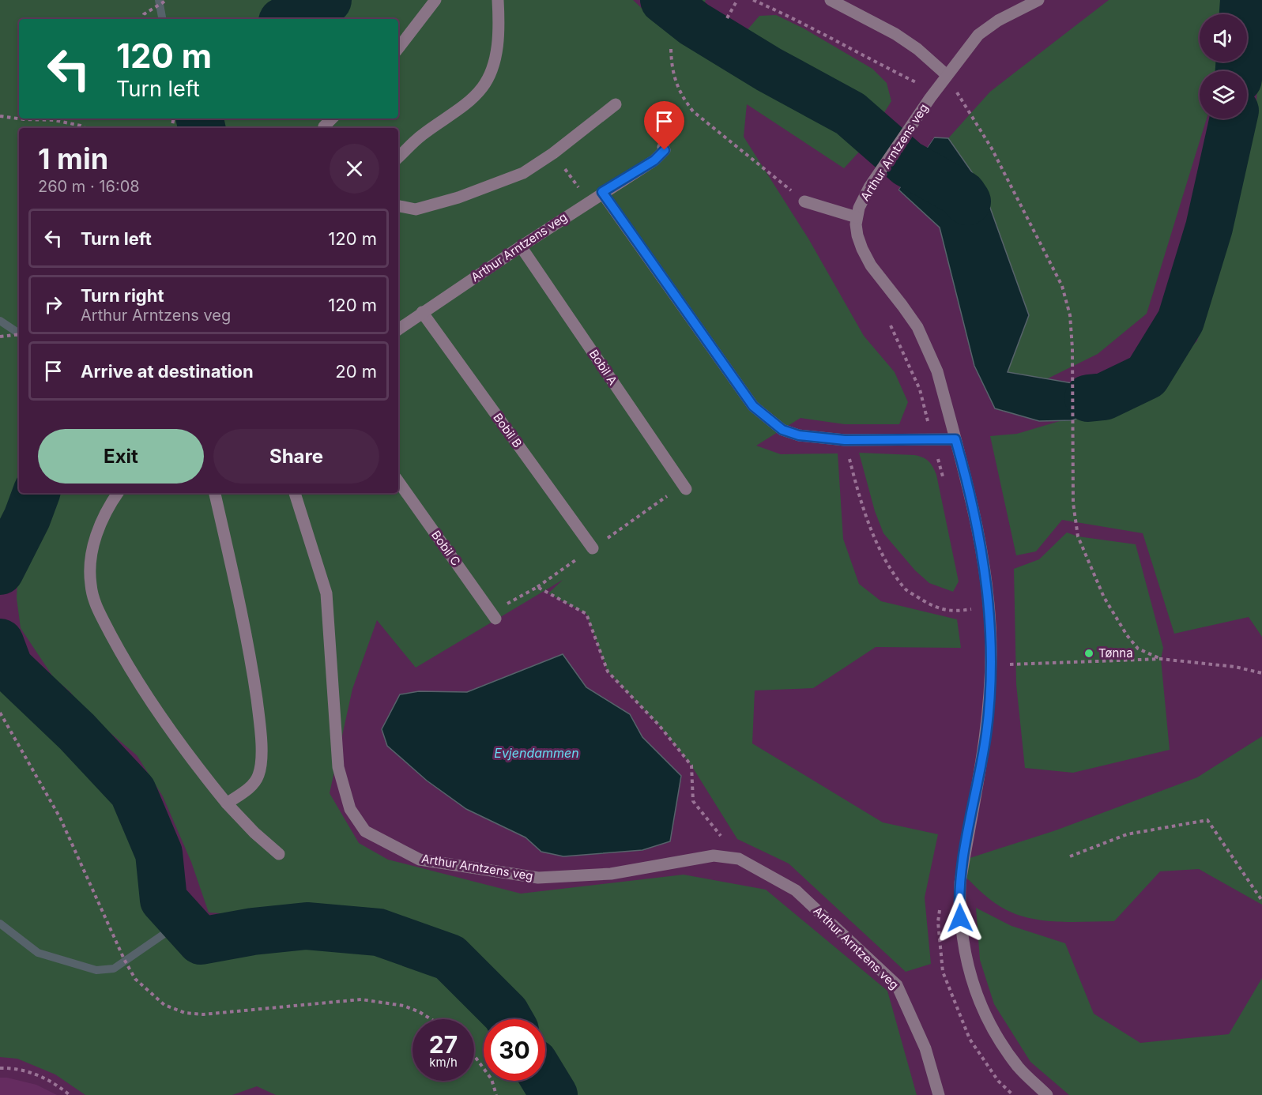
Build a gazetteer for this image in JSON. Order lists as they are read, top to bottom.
{
  "streets": {
    "street": [
      "Arthur Arntzens veg",
      "Bobil A",
      "Bobil B",
      "Bobil C"
    ]
  },
  "crossings": [
    ["Arthur Arntzens veg", "Bobil A"],
    ["Arthur Arntzens veg", "Bobil B"]
  ],
  "water": ["Evjendammen"],
  "places": ["Tønna"],
  "page": {
    "turn": ["120 m", "Turn left"],
    "heading": ["1 min", "260 m · 16:08"],
    "list": [
      {
        "name": "Turn left",
        "value": "120 m"
      },
      {
        "name": "Turn right",
        "note": "Arthur Arntzens veg",
        "value": "120 m"
      },
      {
        "name": "Arrive at destination",
        "value": "20 m"
      }
    ],
    "buttons": ["Exit", "Share"],
    "speed": "27 km/h",
    "limit": "30"
  }
}
